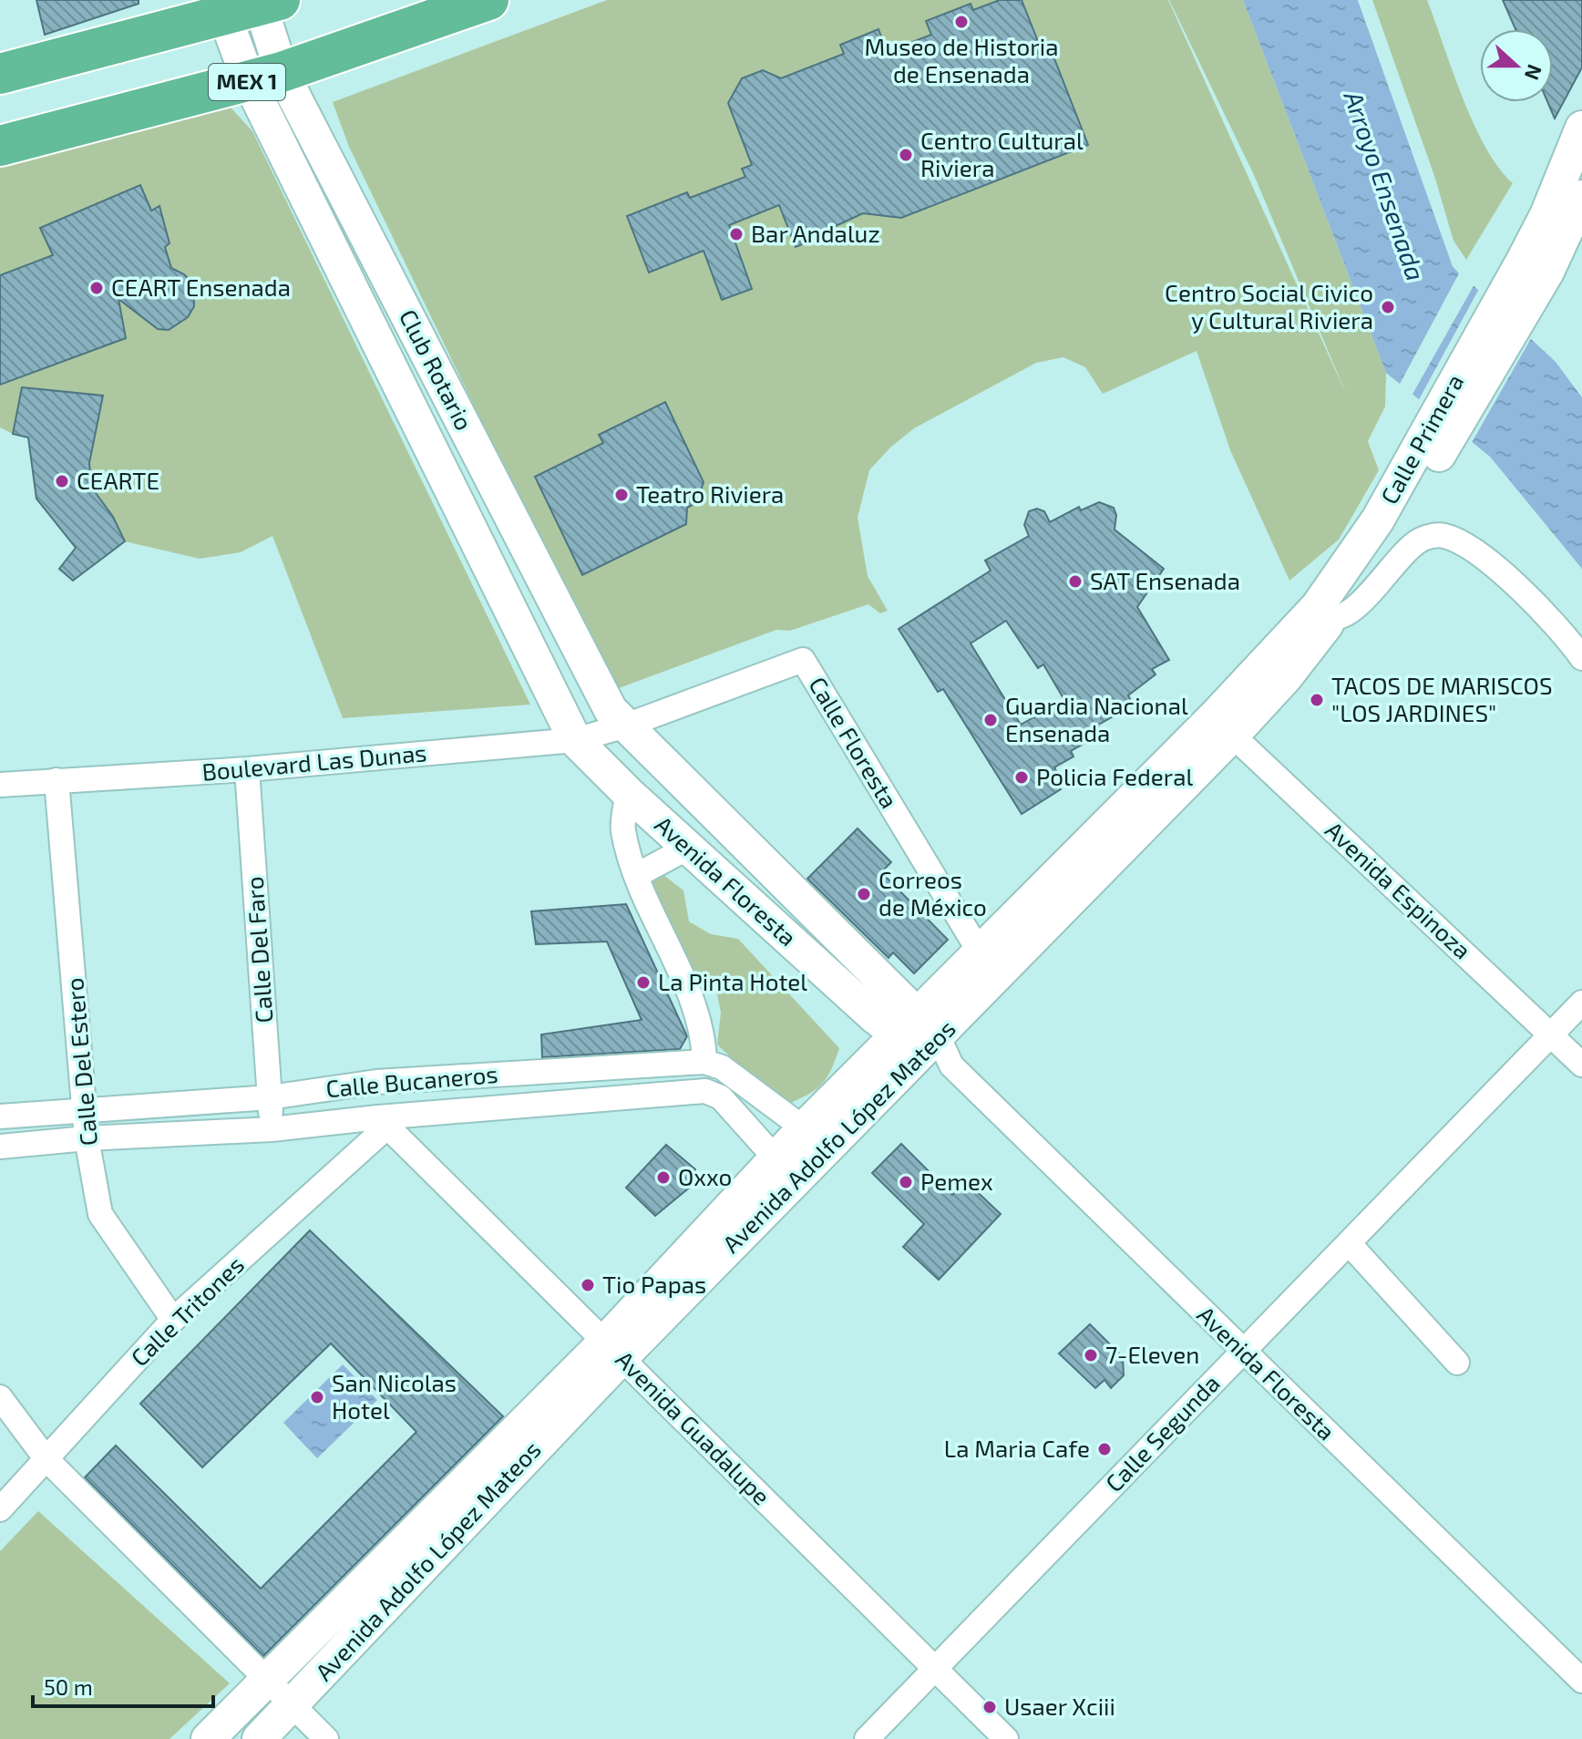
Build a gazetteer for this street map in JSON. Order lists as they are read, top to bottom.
{
  "streets": {
    "highway": ["MEX 1"],
    "main road": [
      "Club Rotario",
      "Calle Primera",
      "Avenida Floresta",
      "Avenida Adolfo López Mateos"
    ],
    "street": [
      "Calle Floresta",
      "Boulevard Las Dunas",
      "Avenida Espinoza",
      "Calle Del Faro",
      "Calle Del Estero",
      "Calle Bucaneros",
      "Calle Tritones",
      "Avenida Guadalupe",
      "Calle Segunda"
    ]
  },
  "crossings": [
    ["MEX 1", "Club Rotario"],
    ["Club Rotario", "Calle Floresta"],
    ["Club Rotario", "Boulevard Las Dunas"],
    ["Club Rotario", "Avenida Floresta"],
    ["Calle Primera", "Avenida Espinoza"],
    ["Calle Primera", "Avenida Adolfo López Mateos"],
    ["Calle Floresta", "Boulevard Las Dunas"],
    ["Calle Floresta", "Avenida Floresta"],
    ["Calle Floresta", "Avenida Adolfo López Mateos"],
    ["Boulevard Las Dunas", "Avenida Floresta"],
    ["Boulevard Las Dunas", "Calle Del Faro"],
    ["Boulevard Las Dunas", "Calle Del Estero"],
    ["Avenida Floresta", "Avenida Adolfo López Mateos"],
    ["Avenida Floresta", "Calle Segunda"],
    ["Avenida Espinoza", "Avenida Adolfo López Mateos"],
    ["Avenida Espinoza", "Calle Segunda"],
    ["Calle Del Faro", "Calle Bucaneros"],
    ["Calle Del Estero", "Calle Bucaneros"],
    ["Calle Del Estero", "Calle Tritones"],
    ["Calle Bucaneros", "Avenida Adolfo López Mateos"],
    ["Calle Bucaneros", "Calle Tritones"],
    ["Calle Bucaneros", "Avenida Guadalupe"],
    ["Avenida Adolfo López Mateos", "Avenida Guadalupe"],
    ["Calle Tritones", "Avenida Guadalupe"],
    ["Avenida Guadalupe", "Calle Segunda"]
  ],
  "water": ["Arroyo Ensenada"],
  "places": [
    "Museo de Historia de Ensenada",
    "Centro Cultural Riviera",
    "Bar Andaluz",
    "CEART Ensenada",
    "Centro Social Civico y Cultural Riviera",
    "CEARTE",
    "Teatro Riviera",
    "SAT Ensenada",
    "TACOS DE MARISCOS \"LOS JARDINES\"",
    "Guardia Nacional Ensenada",
    "Policia Federal",
    "Correos de México",
    "La Pinta Hotel",
    "Oxxo",
    "Pemex",
    "Tio Papas",
    "7-Eleven",
    "San Nicolas Hotel",
    "La Maria Cafe",
    "Usaer Xciii"
  ],
  "scale_bar": "50 m",
  "north": "right"
}
